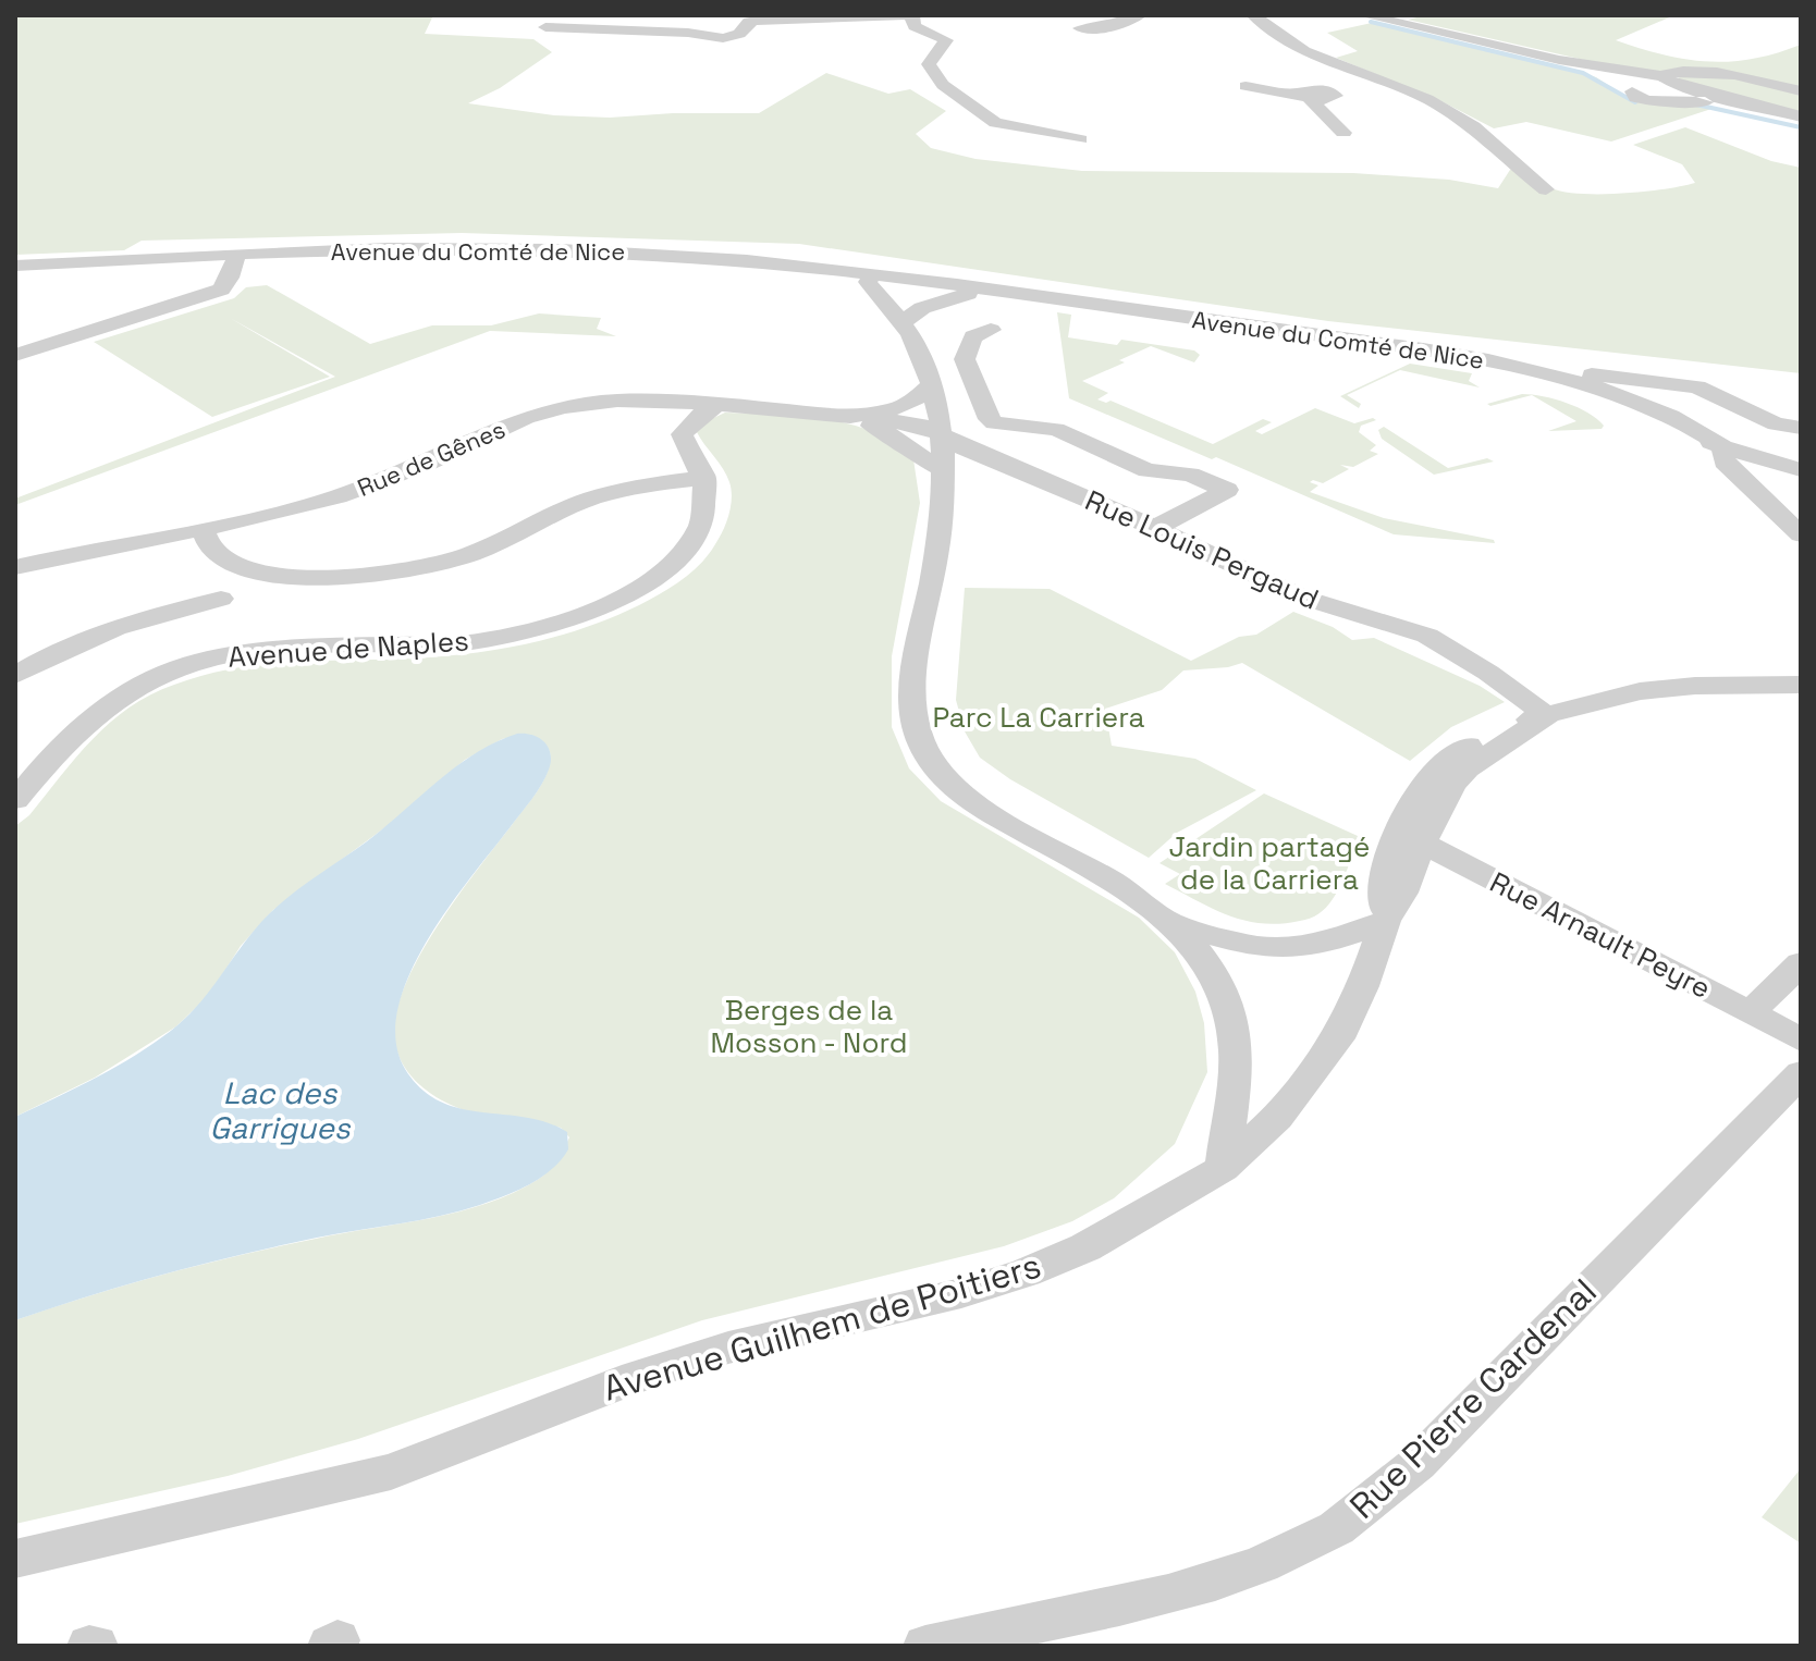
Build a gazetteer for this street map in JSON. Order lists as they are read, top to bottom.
{
  "streets": {
    "street": [
      "Avenue du Comté de Nice",
      "Rue de Gênes",
      "Rue Louis Pergaud",
      "Avenue de Naples",
      "Rue Arnault Peyre",
      "Avenue Guilhem de Poitiers",
      "Rue Pierre Cardenal"
    ]
  },
  "crossings": [
    ["Rue de Gênes", "Rue Louis Pergaud"],
    ["Rue Louis Pergaud", "Avenue Guilhem de Poitiers"],
    ["Rue Arnault Peyre", "Avenue Guilhem de Poitiers"]
  ],
  "water": ["Lac des Garrigues"],
  "parks": ["Parc La Carriera", "Jardin partagé de la Carriera", "Berges de la Mosson - Nord"]
}
